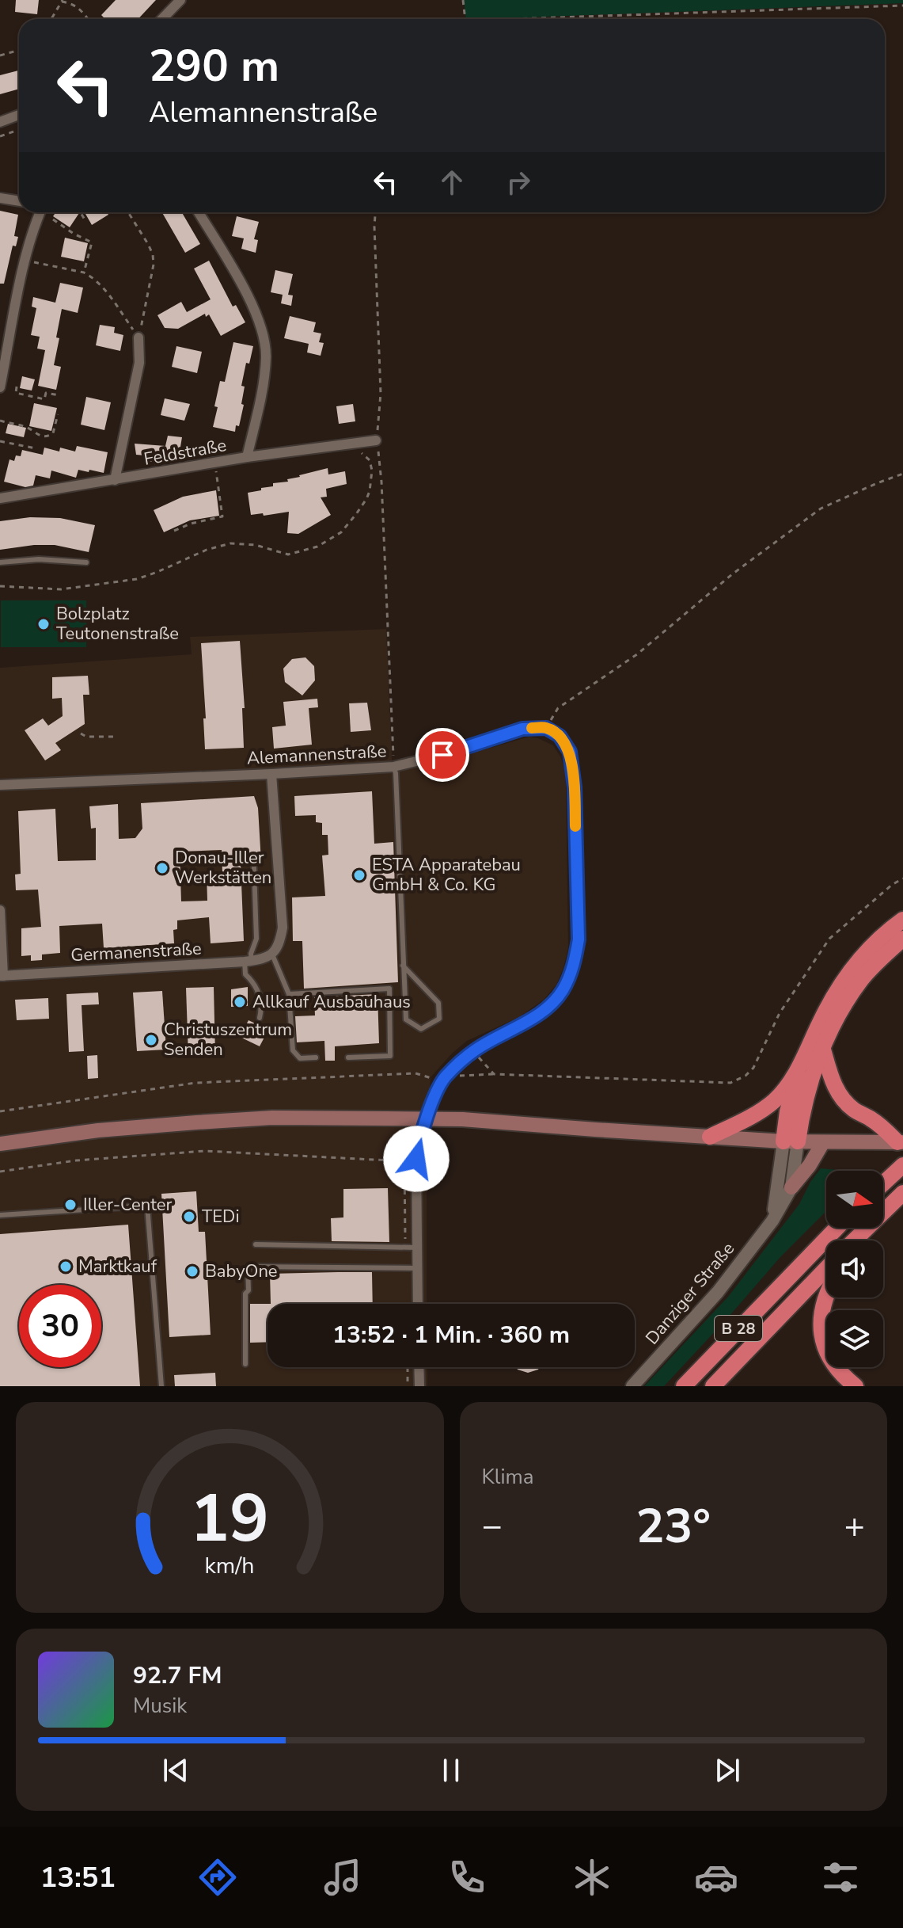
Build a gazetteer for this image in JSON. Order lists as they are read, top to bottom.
{
  "streets": {
    "highway": ["B 28"],
    "street": [
      "Feldstraße",
      "Alemannenstraße",
      "Germanenstraße",
      "Danziger Straße"
    ]
  },
  "places": [
    "Bolzplatz Teutonenstraße",
    "Donau-Iller Werkstätten",
    "ESTA Apparatebau GmbH & Co. KG",
    "Allkauf Ausbauhaus",
    "Christuszentrum Senden",
    "Iller-Center",
    "TEDi",
    "Marktkauf",
    "BabyOne"
  ],
  "north": "right",
  "page": {
    "turn": ["290 m", "Alemannenstraße"],
    "limit": "30",
    "trip": "13:52 · 1 Min. · 360 m",
    "tile": "Klima",
    "heat": ["−", "23°", "+"],
    "song": ["92.7 FM", "Musik"],
    "tabs": "13:51",
    "gauge": ["19", "km/h"]
  }
}
